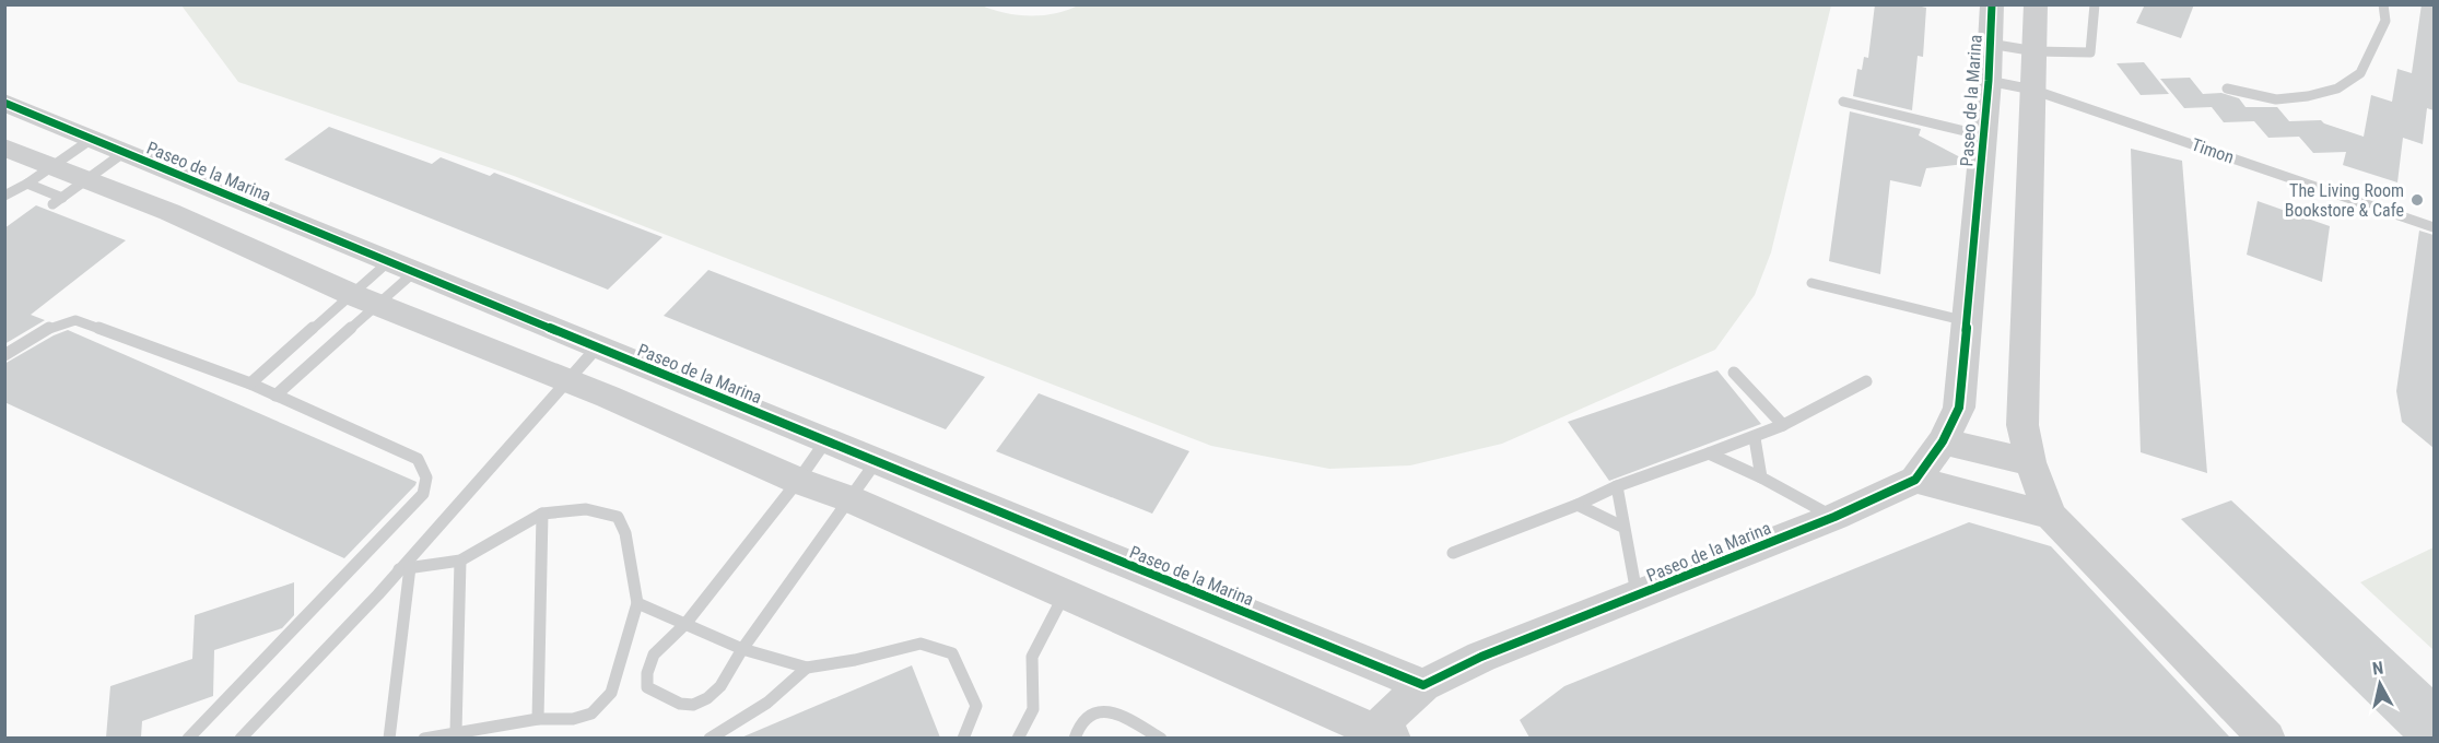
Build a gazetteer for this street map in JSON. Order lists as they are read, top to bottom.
{
  "streets": {
    "street": ["Paseo de la Marina"],
    "lane": ["Timon"]
  },
  "crossings": [
    ["Paseo de la Marina", "Timon"]
  ],
  "places": ["The Living Room Bookstore & Cafe"],
  "north": "top"
}
